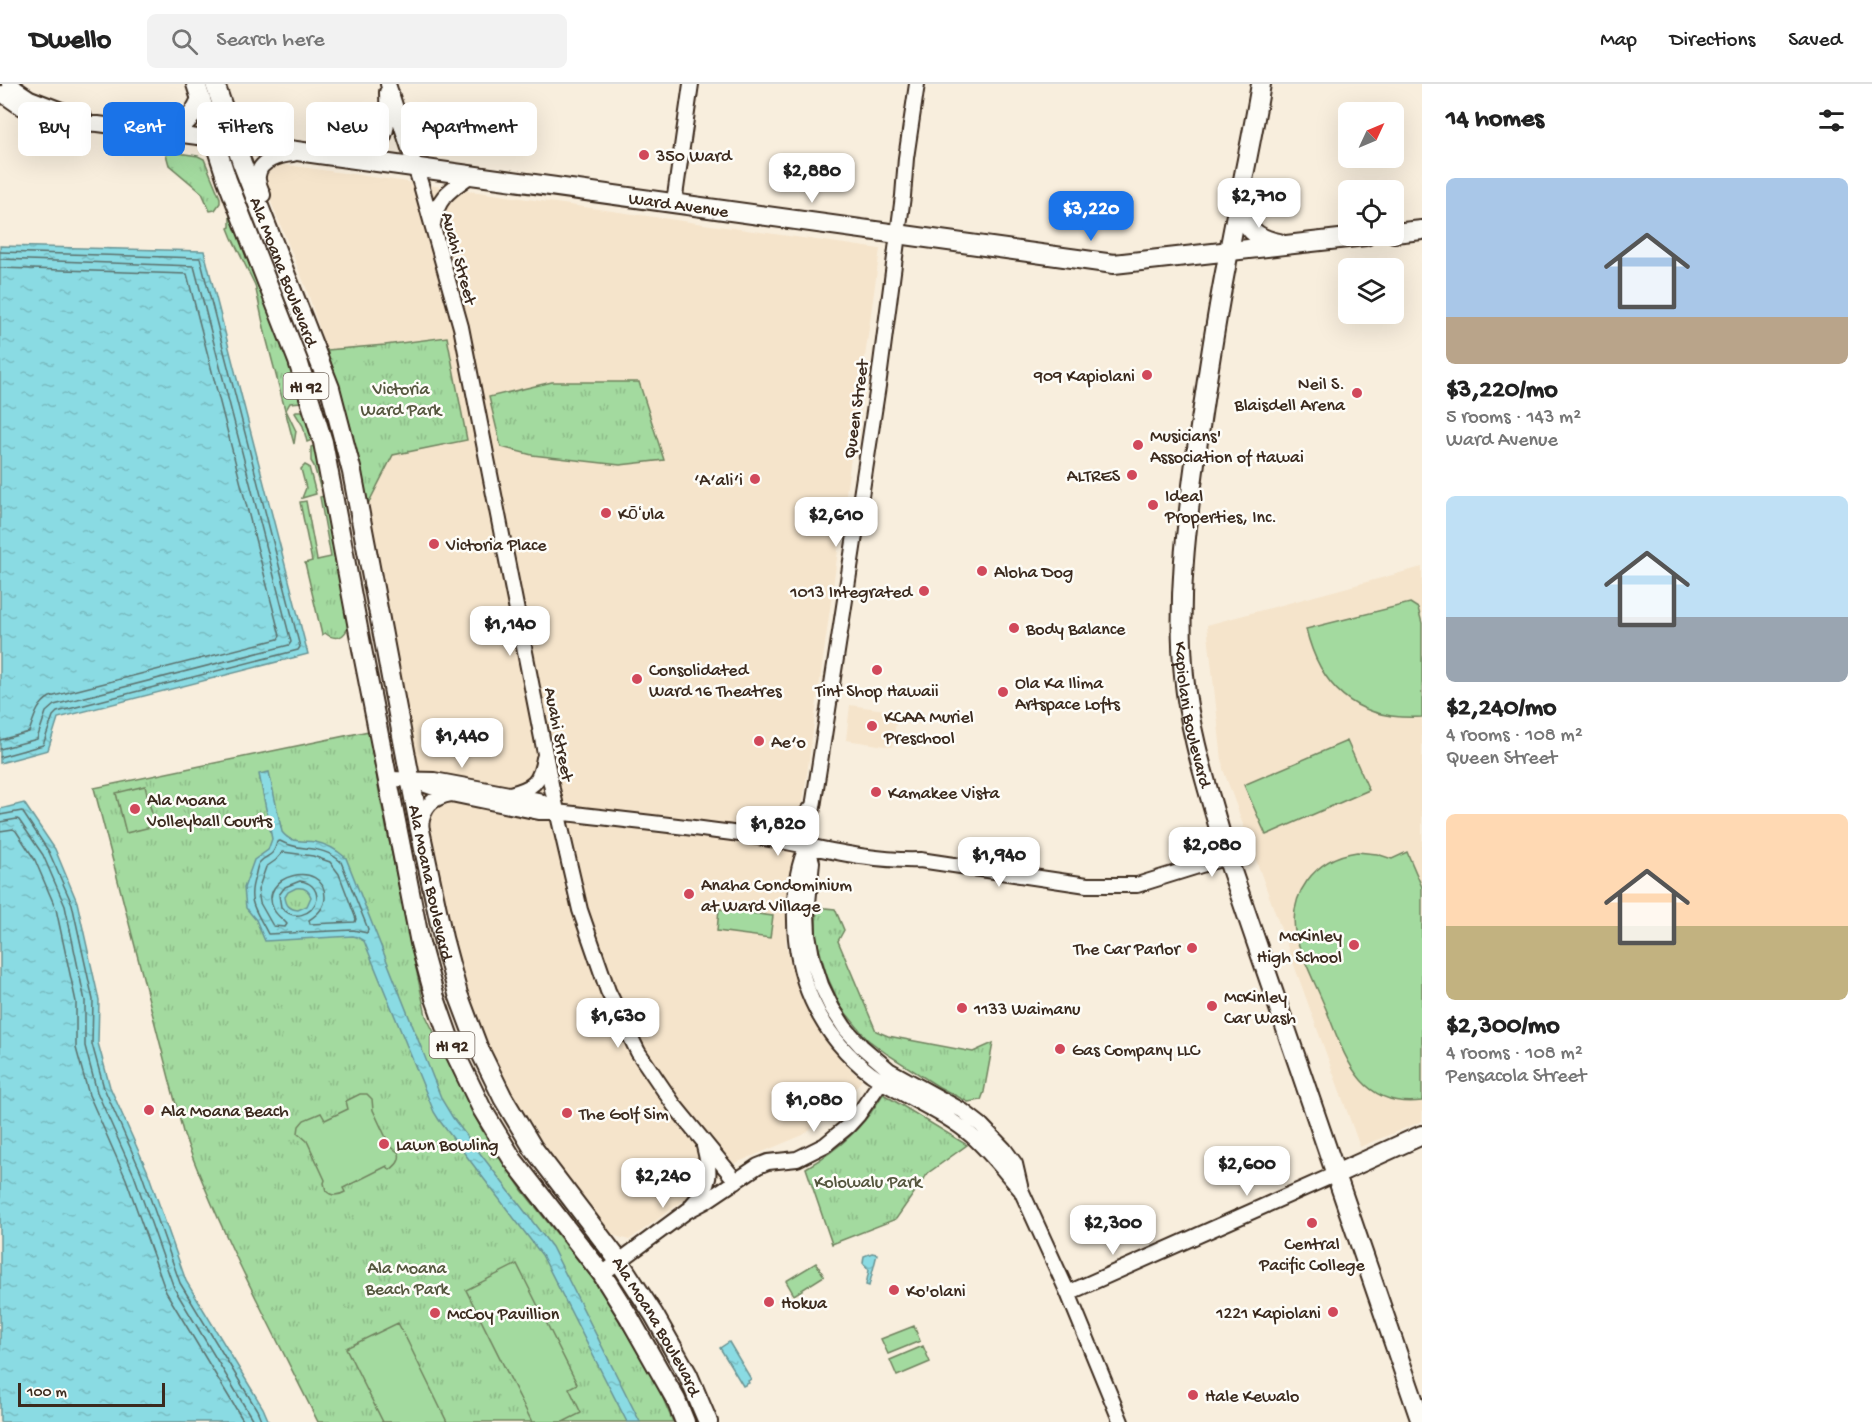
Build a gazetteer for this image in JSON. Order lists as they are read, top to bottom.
{
  "streets": {
    "main road": [
      "Ward Avenue",
      "Ala Moana Boulevard",
      "HI 92",
      "Kapiolani Boulevard"
    ],
    "street": ["Auahi Street", "Queen Street"]
  },
  "crossings": [
    ["Ward Avenue", "Auahi Street"],
    ["Ward Avenue", "Queen Street"],
    ["Ward Avenue", "Kapiolani Boulevard"]
  ],
  "parks": ["Victoria Ward Park", "Kolowalu Park", "Ala Moana Beach Park"],
  "places": [
    "350 Ward",
    "909 Kapiolani",
    "Neil S. Blaisdell Arena",
    "Musicians' Association of Hawai",
    "ALTRES",
    "‘A‘ali‘i",
    "Ideal Properties, Inc.",
    "Kōʻula",
    "Victoria Place",
    "Aloha Dog",
    "1013 Integrated",
    "Body Balance",
    "Tint Shop Hawaii",
    "Consolidated Ward 16 Theatres",
    "Ola Ka Ilima Artspace Lofts",
    "KCAA Muriel Preschool",
    "Ae‘o",
    "Kamakee Vista",
    "Ala Moana Volleyball Courts",
    "Anaha Condominium at Ward Village",
    "McKinley High School",
    "The Car Parlor",
    "McKinley Car Wash",
    "1133 Waimanu",
    "Gas Company LLC",
    "Ala Moana Beach",
    "The Golf Sim",
    "Lawn Bowling",
    "Central Pacific College",
    "Ko'olani",
    "Hokua",
    "1221 Kapiolani",
    "McCoy Pavillion",
    "Hale Kewalo"
  ],
  "scale_bar": "100 m",
  "north": "top right",
  "page": {
    "header": "Dwello",
    "search": "Search here",
    "nav": ["Map", "Directions", "Saved"],
    "heading": "14 homes",
    "chip": [
      "Buy",
      "Rent",
      "Filters",
      "New",
      "Apartment"
    ],
    "price": [
      "$2,880",
      "$2,710",
      "$3,220",
      "$2,610",
      "$1,140",
      "$1,440",
      "$1,820",
      "$2,080",
      "$1,940",
      "$1,630",
      "$1,080",
      "$2,600",
      "$2,240",
      "$2,300"
    ],
    "list": [
      {
        "name": "$3,220/mo",
        "note": "5 rooms · 143 m² · Ward Avenue"
      },
      {
        "name": "$2,240/mo",
        "note": "4 rooms · 108 m² · Queen Street"
      },
      {
        "name": "$2,300/mo",
        "note": "4 rooms · 108 m² · Pensacola Street"
      }
    ],
    "scale": "100 m"
  }
}
